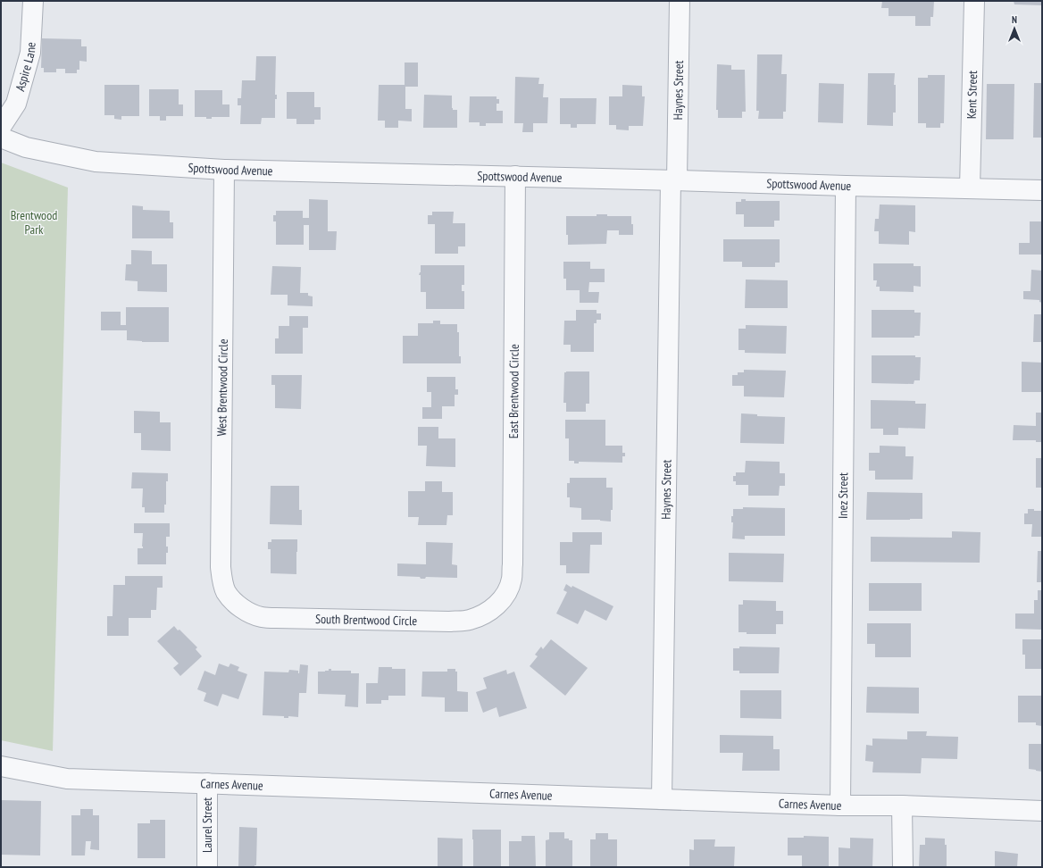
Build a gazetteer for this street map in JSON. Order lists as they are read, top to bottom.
{
  "streets": {
    "street": [
      "Aspire Lane",
      "Haynes Street",
      "Kent Street",
      "Spottswood Avenue",
      "West Brentwood Circle",
      "East Brentwood Circle",
      "Inez Street",
      "South Brentwood Circle",
      "Carnes Avenue",
      "Laurel Street"
    ]
  },
  "crossings": [
    ["Haynes Street", "Spottswood Avenue"],
    ["Haynes Street", "Carnes Avenue"],
    ["Kent Street", "Spottswood Avenue"],
    ["Spottswood Avenue", "West Brentwood Circle"],
    ["Spottswood Avenue", "East Brentwood Circle"],
    ["Spottswood Avenue", "Inez Street"],
    ["West Brentwood Circle", "South Brentwood Circle"],
    ["East Brentwood Circle", "South Brentwood Circle"],
    ["Inez Street", "Carnes Avenue"],
    ["Carnes Avenue", "Laurel Street"]
  ],
  "parks": ["Brentwood Park"],
  "north": "top"
}
